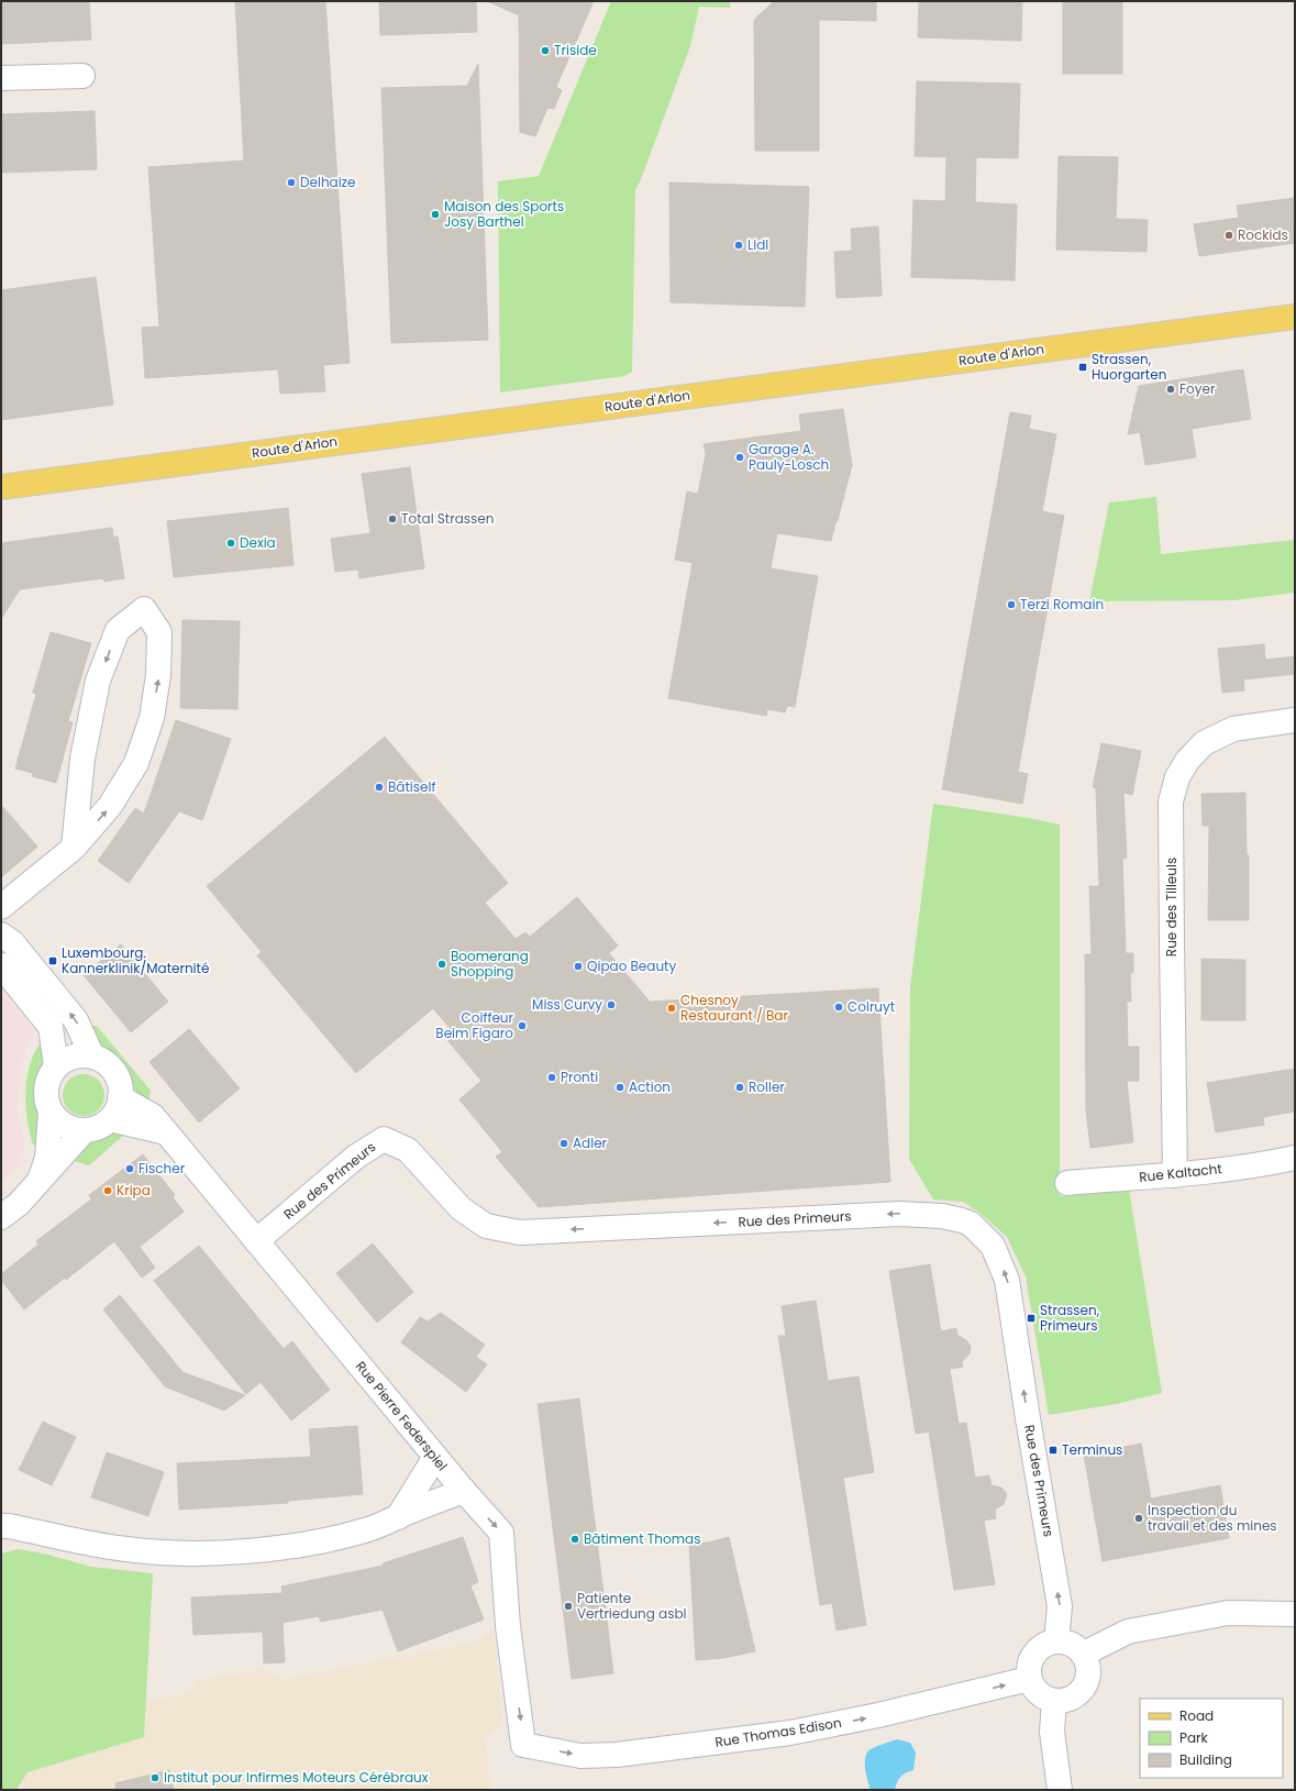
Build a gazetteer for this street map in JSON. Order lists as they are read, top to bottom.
{
  "streets": {
    "main road": ["Route d'Arlon"],
    "street": [
      "Rue des Tilleuls",
      "Rue Kaltacht",
      "Rue des Primeurs",
      "Rue Pierre Federspiel",
      "Rue Thomas Edison"
    ]
  },
  "crossings": [
    ["Rue des Tilleuls", "Rue Kaltacht"],
    ["Rue des Primeurs", "Rue Pierre Federspiel"],
    ["Rue des Primeurs", "Rue Thomas Edison"],
    ["Rue Pierre Federspiel", "Rue Thomas Edison"]
  ],
  "one_way": ["Rue Thomas Edison"],
  "places": {
    "other": [
      "Triside",
      "Delhaize",
      "Maison des Sports Josy Barthel",
      "Rockids",
      "Lidl",
      "Foyer",
      "Garage A. Pauly-Losch",
      "Total Strassen",
      "Dexia",
      "Terzi Romain",
      "Bâtiself",
      "Boomerang Shopping",
      "Qipao Beauty",
      "Miss Curvy",
      "Colruyt",
      "Chesnoy Restaurant / Bar",
      "Coiffeur Beim Figaro",
      "Pronti",
      "Action",
      "Roller",
      "Adler",
      "Fischer",
      "Kripa",
      "Inspection du travail et des mines",
      "Bâtiment Thomas",
      "Patiente Vertriedung asbl",
      "Institut pour Infirmes Moteurs Cérébraux"
    ],
    "transit": [
      "Strassen, Huorgarten",
      "Luxembourg, Kannerklinik/Maternité",
      "Strassen, Primeurs",
      "Terminus"
    ]
  },
  "legend": ["Road", "Park", "Building"]
}
